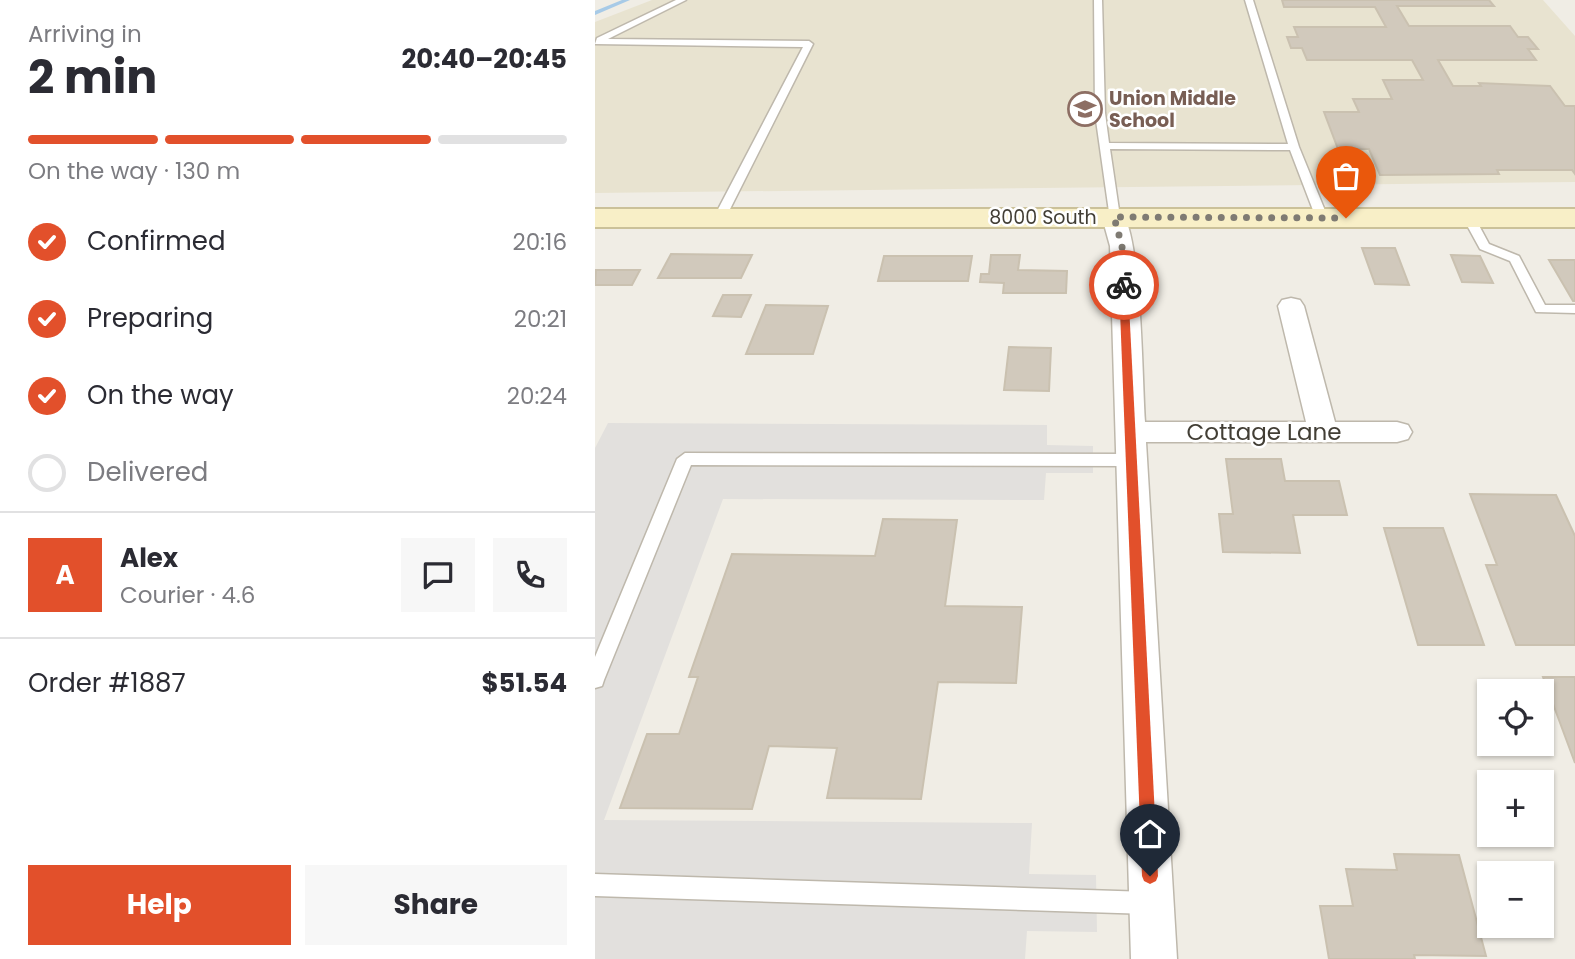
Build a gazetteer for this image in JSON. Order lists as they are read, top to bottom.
{
  "streets": {
    "street": ["8000 South", "Cottage Lane"]
  },
  "places": {
    "school or university": ["Union Middle School"]
  },
  "page": {
    "heading": ["2 min", "Arriving in", "20:40–20:45"],
    "panel": [
      "Alex",
      "Courier · 4.6",
      "Order #1887",
      "$51.54"
    ],
    "bar": "On the way · 130 m",
    "list": [
      ["Confirmed", "20:16"],
      ["Preparing", "20:21"],
      ["On the way", "20:24"],
      "Delivered"
    ],
    "round": "A",
    "map_buttons": ["+", "−"],
    "buttons": ["Help", "Share"]
  }
}
